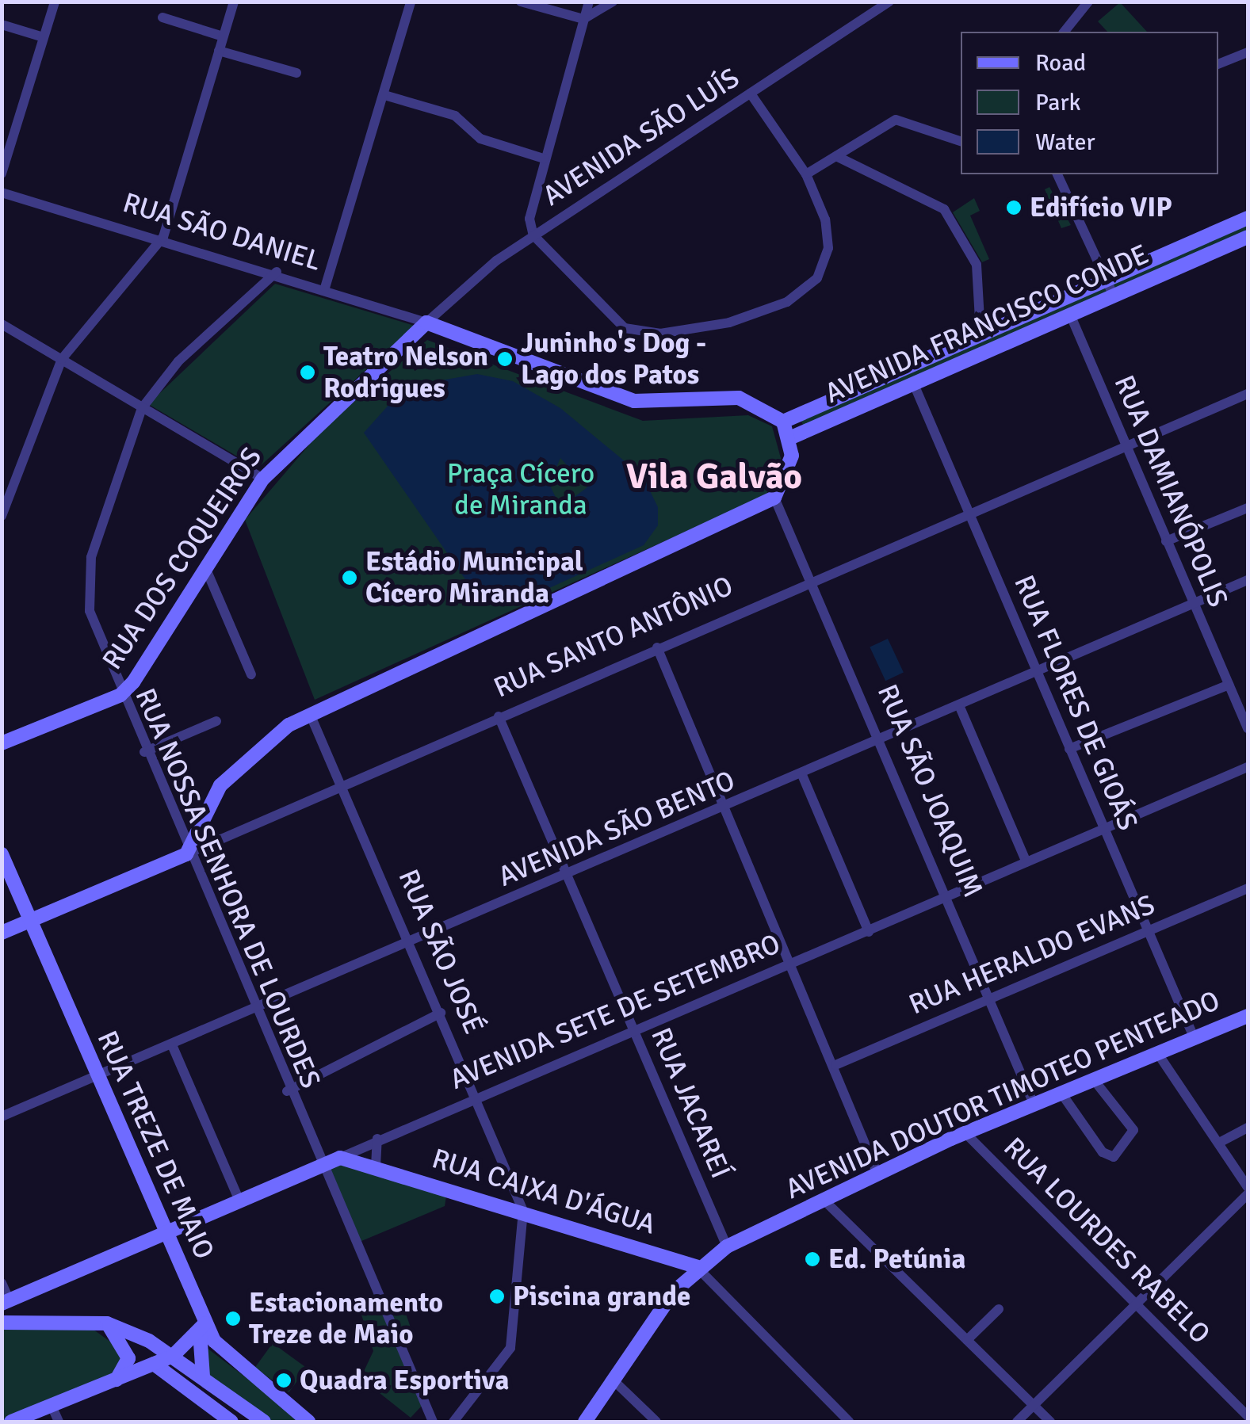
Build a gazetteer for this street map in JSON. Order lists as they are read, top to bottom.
{
  "streets": {
    "street": [
      "AVENIDA SÃO LUÍS",
      "RUA SÃO DANIEL",
      "AVENIDA FRANCISCO CONDE",
      "RUA DAMIANÓPOLIS",
      "RUA DOS COQUEIROS",
      "RUA SANTO ANTÔNIO",
      "RUA FLORES DE GIOÁS",
      "RUA SÃO JOAQUIM",
      "AVENIDA SÃO BENTO",
      "RUA NOSSA SENHORA DE LOURDES",
      "RUA SÃO JOSÉ",
      "RUA HERALDO EVANS",
      "AVENIDA SETE DE SETEMBRO",
      "AVENIDA DOUTOR TIMOTEO PENTEADO",
      "RUA JACAREÍ",
      "RUA TREZE DE MAIO",
      "RUA CAIXA D'ÁGUA",
      "RUA LOURDES RABELO"
    ]
  },
  "crossings": [
    ["AVENIDA SÃO LUÍS", "RUA SÃO DANIEL"],
    ["AVENIDA SÃO LUÍS", "RUA DOS COQUEIROS"],
    ["RUA SÃO DANIEL", "RUA DOS COQUEIROS"],
    ["RUA SÃO DANIEL", "RUA NOSSA SENHORA DE LOURDES"],
    ["AVENIDA FRANCISCO CONDE", "RUA DAMIANÓPOLIS"],
    ["AVENIDA FRANCISCO CONDE", "RUA FLORES DE GIOÁS"],
    ["RUA DAMIANÓPOLIS", "RUA SANTO ANTÔNIO"],
    ["RUA DAMIANÓPOLIS", "AVENIDA SÃO BENTO"],
    ["RUA DOS COQUEIROS", "RUA NOSSA SENHORA DE LOURDES"],
    ["RUA SANTO ANTÔNIO", "RUA FLORES DE GIOÁS"],
    ["RUA SANTO ANTÔNIO", "RUA SÃO JOAQUIM"],
    ["RUA SANTO ANTÔNIO", "RUA NOSSA SENHORA DE LOURDES"],
    ["RUA SANTO ANTÔNIO", "RUA SÃO JOSÉ"],
    ["RUA SANTO ANTÔNIO", "RUA JACAREÍ"],
    ["RUA SANTO ANTÔNIO", "RUA TREZE DE MAIO"],
    ["RUA FLORES DE GIOÁS", "AVENIDA SÃO BENTO"],
    ["RUA FLORES DE GIOÁS", "RUA HERALDO EVANS"],
    ["RUA FLORES DE GIOÁS", "AVENIDA SETE DE SETEMBRO"],
    ["RUA FLORES DE GIOÁS", "AVENIDA DOUTOR TIMOTEO PENTEADO"],
    ["RUA SÃO JOAQUIM", "AVENIDA SÃO BENTO"],
    ["RUA SÃO JOAQUIM", "RUA HERALDO EVANS"],
    ["RUA SÃO JOAQUIM", "AVENIDA SETE DE SETEMBRO"],
    ["RUA SÃO JOAQUIM", "AVENIDA DOUTOR TIMOTEO PENTEADO"],
    ["AVENIDA SÃO BENTO", "RUA NOSSA SENHORA DE LOURDES"],
    ["AVENIDA SÃO BENTO", "RUA SÃO JOSÉ"],
    ["AVENIDA SÃO BENTO", "RUA JACAREÍ"],
    ["AVENIDA SÃO BENTO", "RUA TREZE DE MAIO"],
    ["RUA NOSSA SENHORA DE LOURDES", "AVENIDA SETE DE SETEMBRO"],
    ["RUA SÃO JOSÉ", "AVENIDA SETE DE SETEMBRO"],
    ["RUA SÃO JOSÉ", "RUA CAIXA D'ÁGUA"],
    ["AVENIDA SETE DE SETEMBRO", "RUA JACAREÍ"],
    ["AVENIDA SETE DE SETEMBRO", "RUA TREZE DE MAIO"],
    ["AVENIDA SETE DE SETEMBRO", "RUA CAIXA D'ÁGUA"],
    ["AVENIDA DOUTOR TIMOTEO PENTEADO", "RUA JACAREÍ"],
    ["AVENIDA DOUTOR TIMOTEO PENTEADO", "RUA CAIXA D'ÁGUA"],
    ["AVENIDA DOUTOR TIMOTEO PENTEADO", "RUA LOURDES RABELO"]
  ],
  "districts": ["Vila Galvão"],
  "parks": ["Praça Cícero de Miranda"],
  "places": [
    "Edifício VIP",
    "Juninho's Dog - Lago dos Patos",
    "Teatro Nelson Rodrigues",
    "Estádio Municipal Cícero Miranda",
    "Ed. Petúnia",
    "Piscina grande",
    "Estacionamento Treze de Maio",
    "Quadra Esportiva"
  ],
  "legend": ["Road", "Park", "Water"]
}
